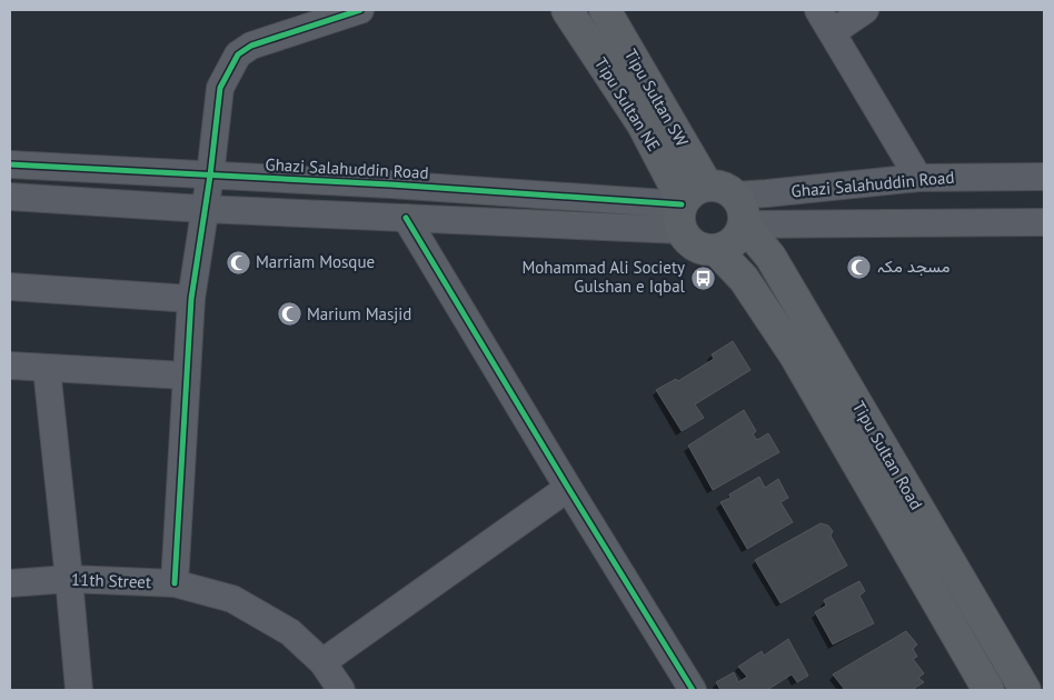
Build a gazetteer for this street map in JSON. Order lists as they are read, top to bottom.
{
  "streets": {
    "main road": ["Tipu Sultan SW", "Tipu Sultan NE", "Tipu Sultan Road"],
    "street": ["Ghazi Salahuddin Road", "11th Street"]
  },
  "crossings": [
    ["Tipu Sultan SW", "Tipu Sultan NE"],
    ["Tipu Sultan SW", "Ghazi Salahuddin Road"],
    ["Tipu Sultan SW", "Tipu Sultan Road"],
    ["Tipu Sultan NE", "Ghazi Salahuddin Road"],
    ["Tipu Sultan NE", "Tipu Sultan Road"],
    ["Ghazi Salahuddin Road", "Tipu Sultan Road"]
  ],
  "places": {
    "mosque": ["Marriam Mosque", "مسجد مکہ", "Marium Masjid"],
    "bus stop": ["Mohammad Ali Society Gulshan e Iqbal"]
  }
}
